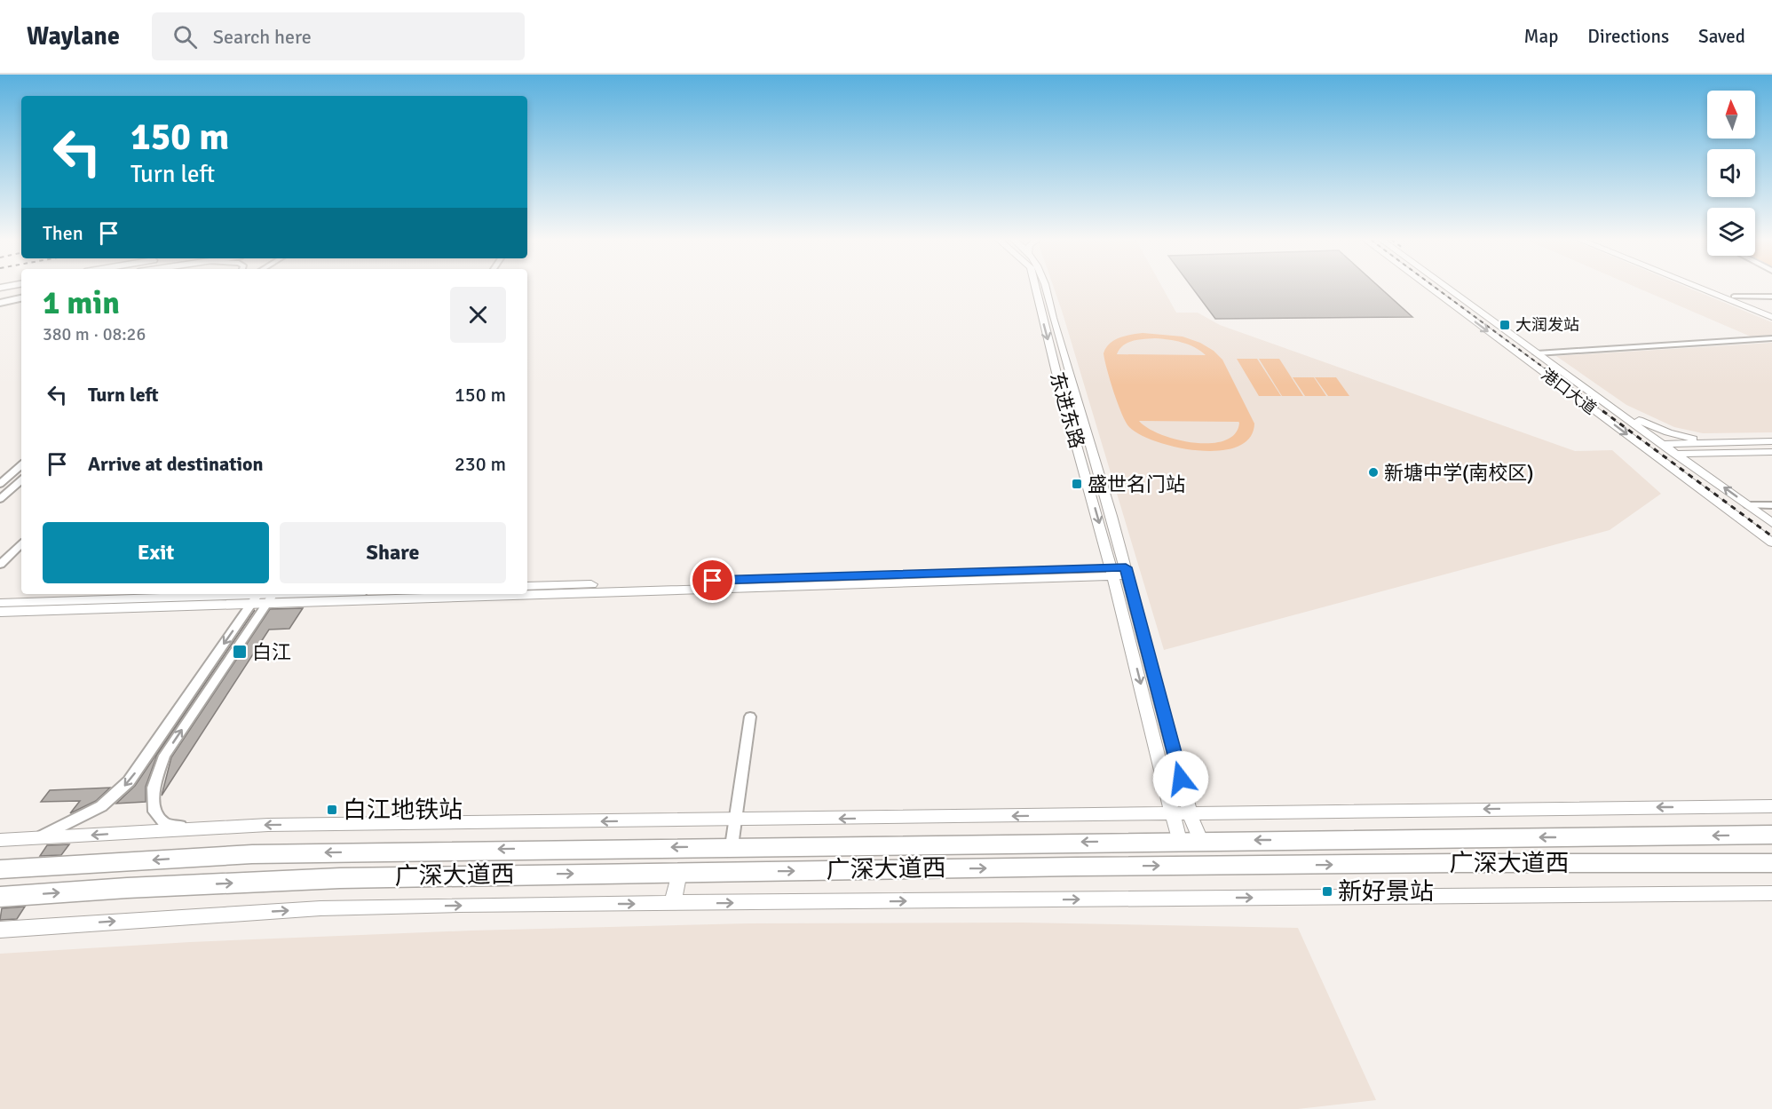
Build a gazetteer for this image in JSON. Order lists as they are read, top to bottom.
{
  "streets": {
    "highway": ["广深大道西"],
    "street": ["港口大道", "东进东路"]
  },
  "crossings": [
    ["东进东路", "广深大道西"]
  ],
  "places": {
    "transit": [
      "大润发站",
      "盛世名门站",
      "白江",
      "白江地铁站",
      "新好景站"
    ],
    "other": ["新塘中学(南校区)"]
  },
  "north": "top",
  "page": {
    "header": "Waylane",
    "search": "Search here",
    "nav": ["Map", "Directions", "Saved"],
    "turn": ["150 m", "Turn left"],
    "then": "Then",
    "heading": ["1 min", "380 m · 08:26"],
    "list": [
      {
        "name": "Turn left",
        "value": "150 m"
      },
      {
        "name": "Arrive at destination",
        "value": "230 m"
      }
    ],
    "buttons": ["Exit", "Share"]
  }
}
